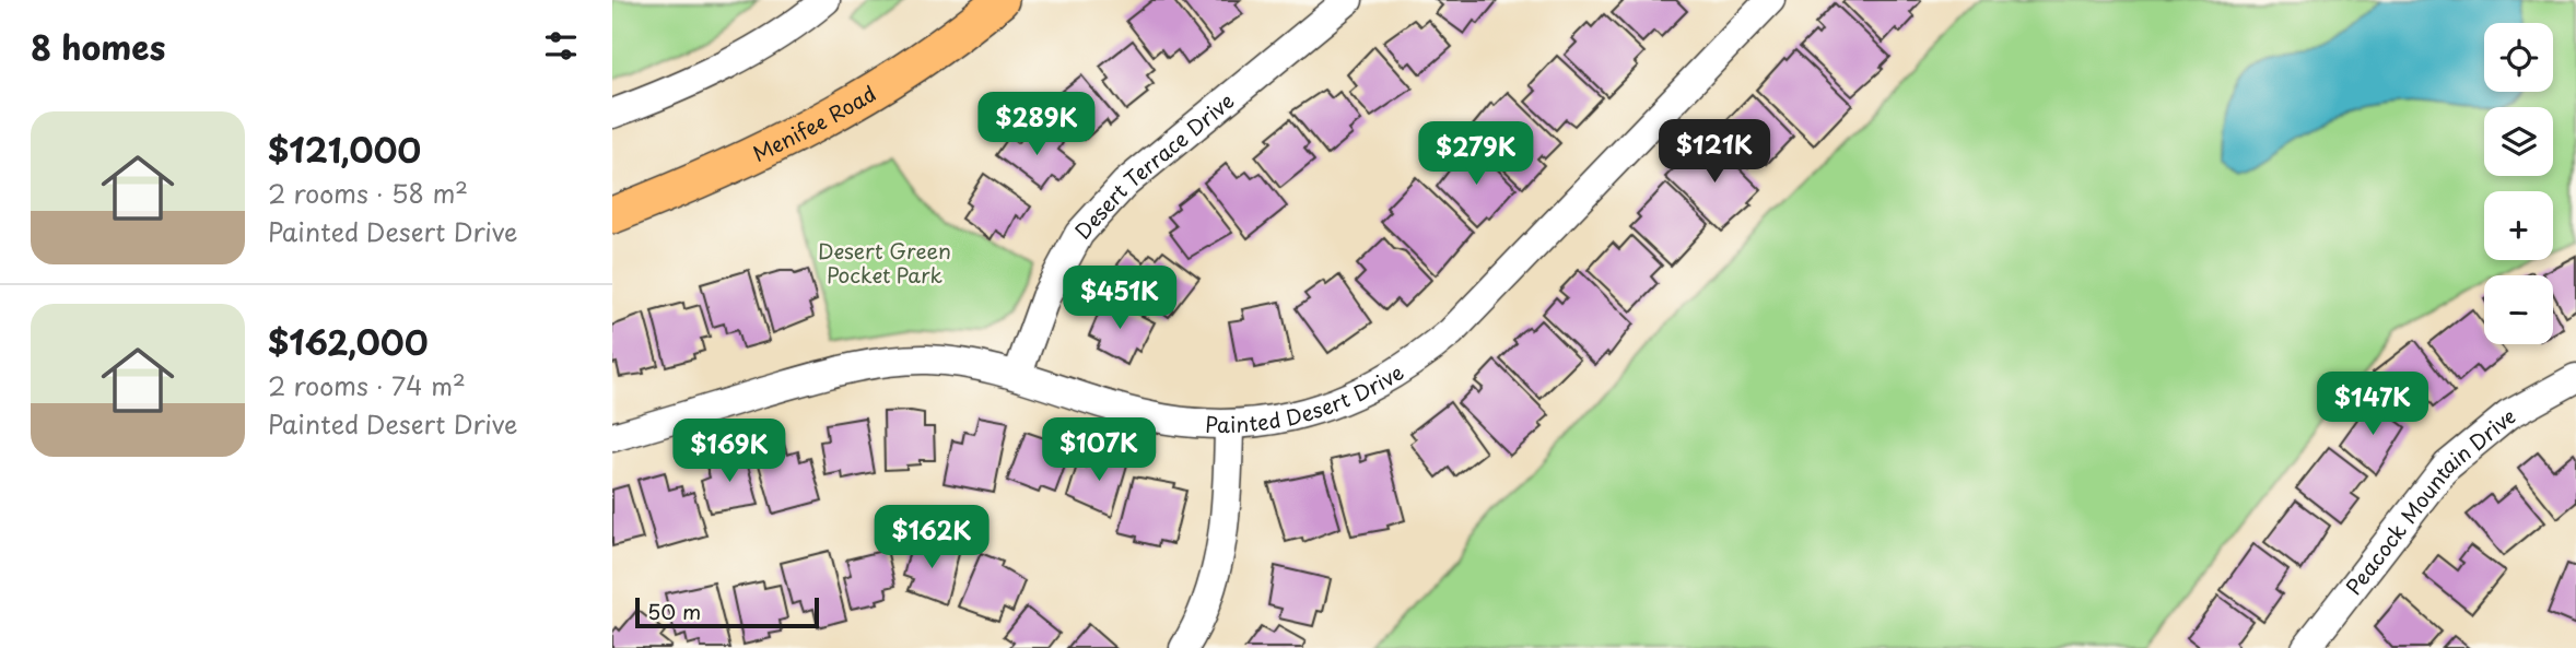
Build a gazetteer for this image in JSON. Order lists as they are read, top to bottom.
{
  "streets": {
    "main road": ["Menifee Road"],
    "street": ["Desert Terrace Drive", "Painted Desert Drive", "Peacock Mountain Drive"]
  },
  "crossings": [
    ["Desert Terrace Drive", "Painted Desert Drive"]
  ],
  "parks": ["Desert Green Pocket Park"],
  "scale_bar": "50 m",
  "page": {
    "heading": "8 homes",
    "map_buttons": ["+", "−"],
    "list": [
      {
        "name": "$121,000",
        "note": "2 rooms · 58 m² · Painted Desert Drive"
      },
      {
        "name": "$162,000",
        "note": "2 rooms · 74 m² · Painted Desert Drive"
      }
    ],
    "price": [
      "$289K",
      "$121K",
      "$279K",
      "$451K",
      "$147K",
      "$107K",
      "$169K",
      "$162K"
    ],
    "scale": "50 m"
  }
}
